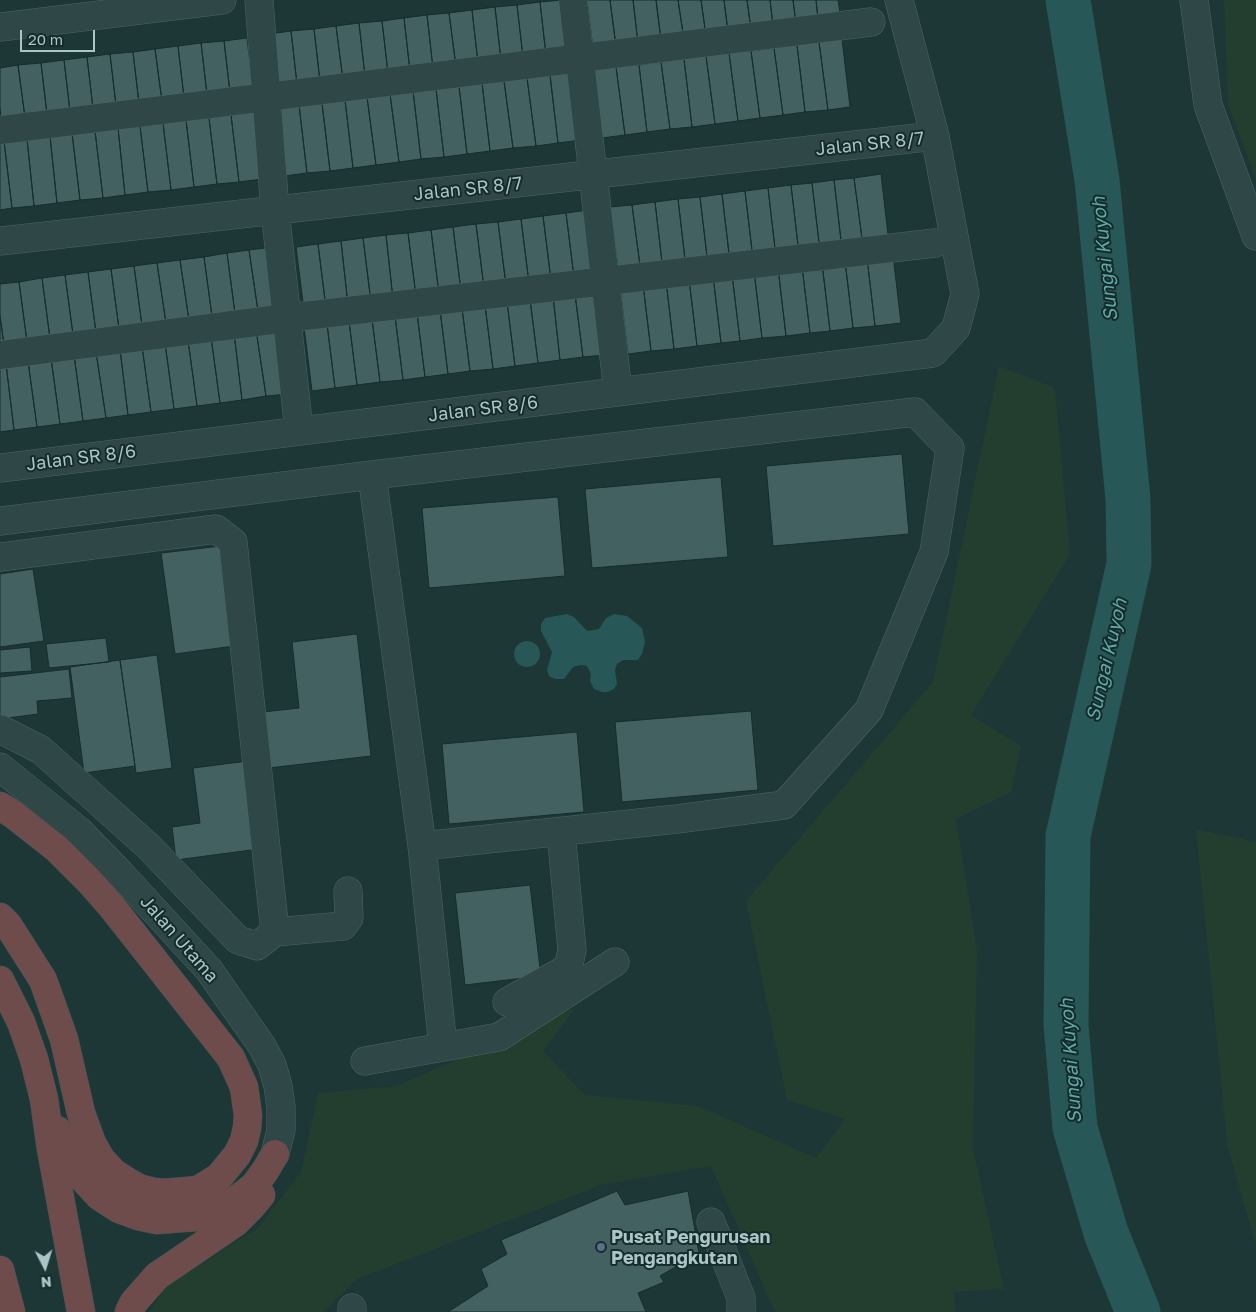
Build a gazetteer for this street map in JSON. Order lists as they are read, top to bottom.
{
  "streets": {
    "street": ["Jalan SR 8/7", "Jalan SR 8/6", "Jalan Utama"]
  },
  "crossings": [
    ["Jalan SR 8/7", "Jalan SR 8/6"]
  ],
  "water": ["Sungai Kuyoh"],
  "places": ["Pusat Pengurusan Pengangkutan"],
  "scale_bar": "20 m",
  "north": "bottom"
}
